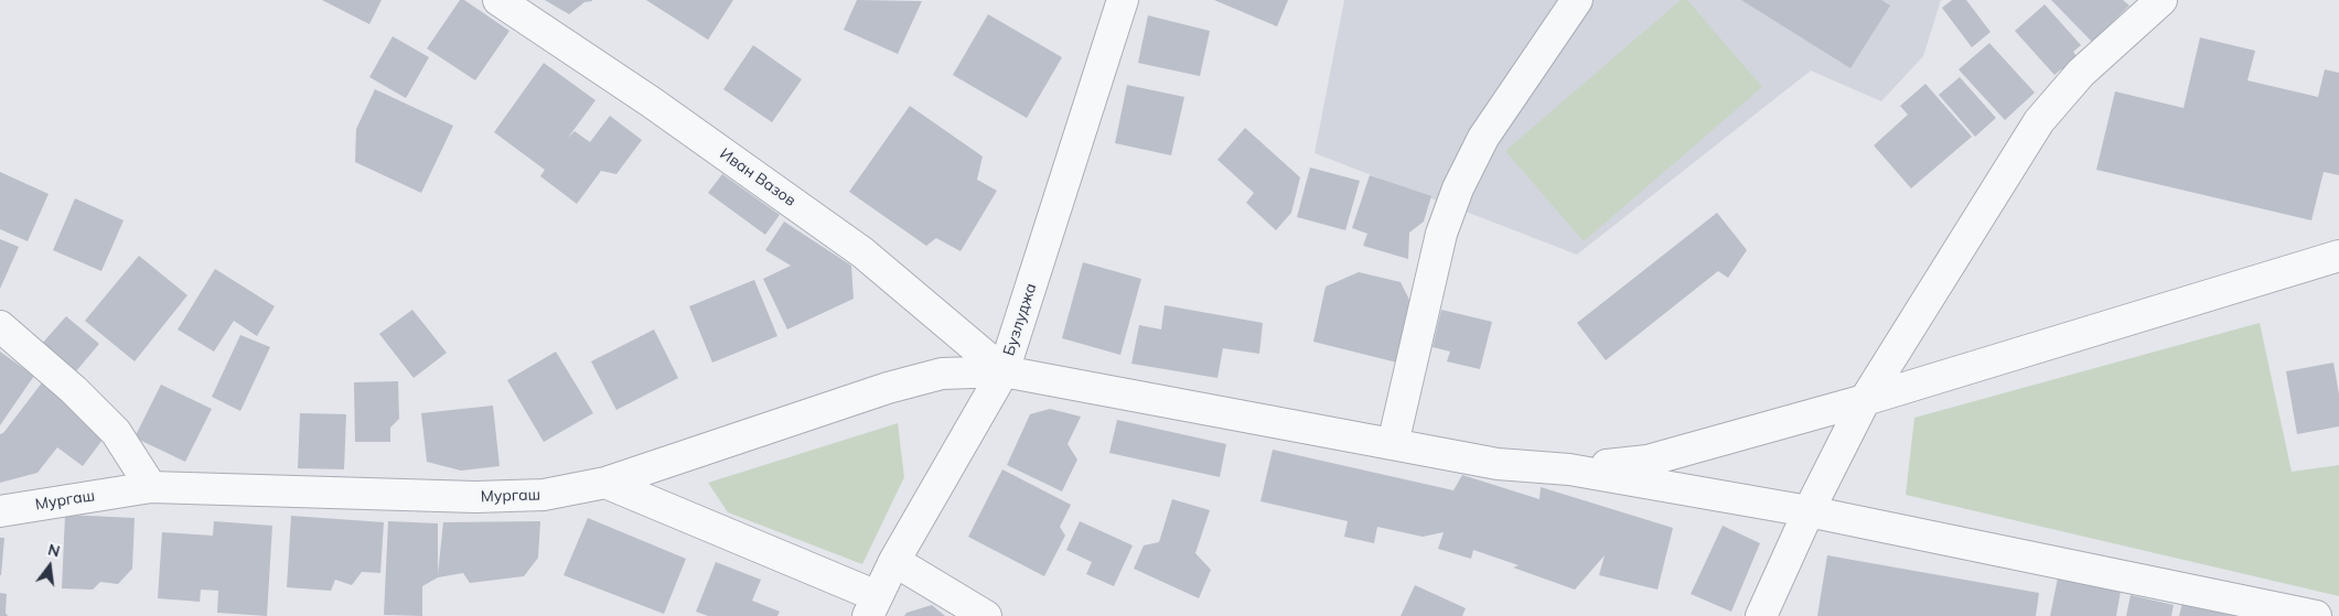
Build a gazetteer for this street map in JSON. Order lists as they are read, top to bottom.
{
  "streets": {
    "street": ["Иван Вазов", "Бузлуджа", "Мургаш"]
  },
  "crossings": [
    ["Иван Вазов", "Бузлуджа"],
    ["Иван Вазов", "Мургаш"],
    ["Бузлуджа", "Мургаш"]
  ],
  "north": "top"
}
